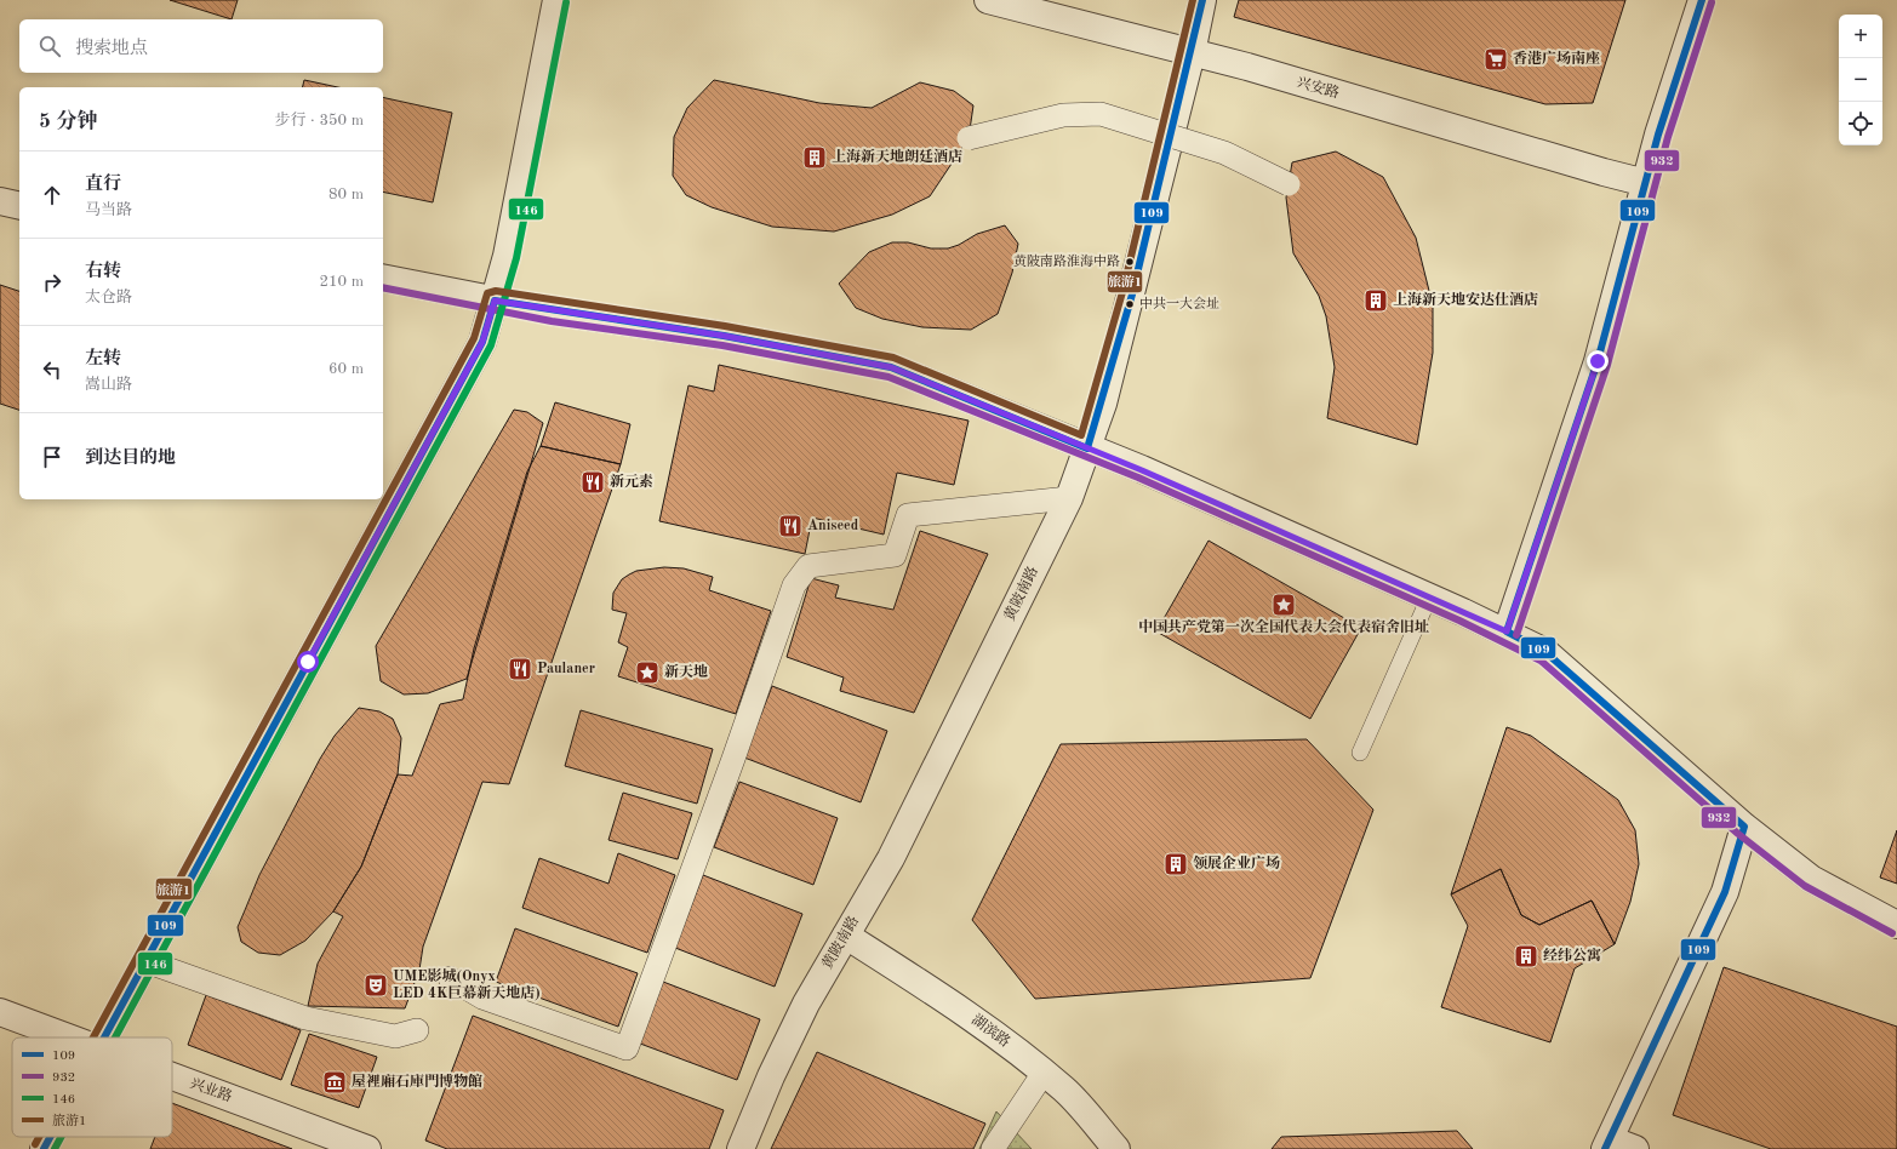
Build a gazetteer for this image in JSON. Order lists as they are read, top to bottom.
{
  "streets": {
    "street": [
      "兴安路",
      "黄陂南路",
      "湖滨路",
      "兴业路"
    ]
  },
  "crossings": [
    ["兴安路", "黄陂南路"],
    ["黄陂南路", "湖滨路"]
  ],
  "places": {
    "supermarket": ["香港广场南座"],
    "building": [
      "上海新天地朗廷酒店",
      "上海新天地安达仕酒店",
      "领展企业广场",
      "经纬公寓"
    ],
    "other": ["黄陂南路淮海中路", "中共一大会址"],
    "restaurant": ["新元素", "Aniseed", "Paulaner"],
    "place": ["中国共产党第一次全国代表大会代表宿舍旧址", "新天地"],
    "theatre": ["UME影城(Onyx LED 4K巨幕新天地店)"],
    "museum": ["屋裡廂石庫門博物館"]
  },
  "lines": [
    "transit line 109",
    "transit line 旅游1",
    "transit line 932",
    "transit line 146"
  ],
  "legend": [
    "109",
    "932",
    "146",
    "旅游1"
  ],
  "page": {
    "map_buttons": ["+", "−"],
    "search": "搜索地点",
    "heading": ["5 分钟", "步行 · 350 m"],
    "list": [
      ["直行", "马当路", "80 m"],
      ["右转", "太仓路", "210 m"],
      ["左转", "嵩山路", "60 m"],
      "到达目的地"
    ]
  }
}
